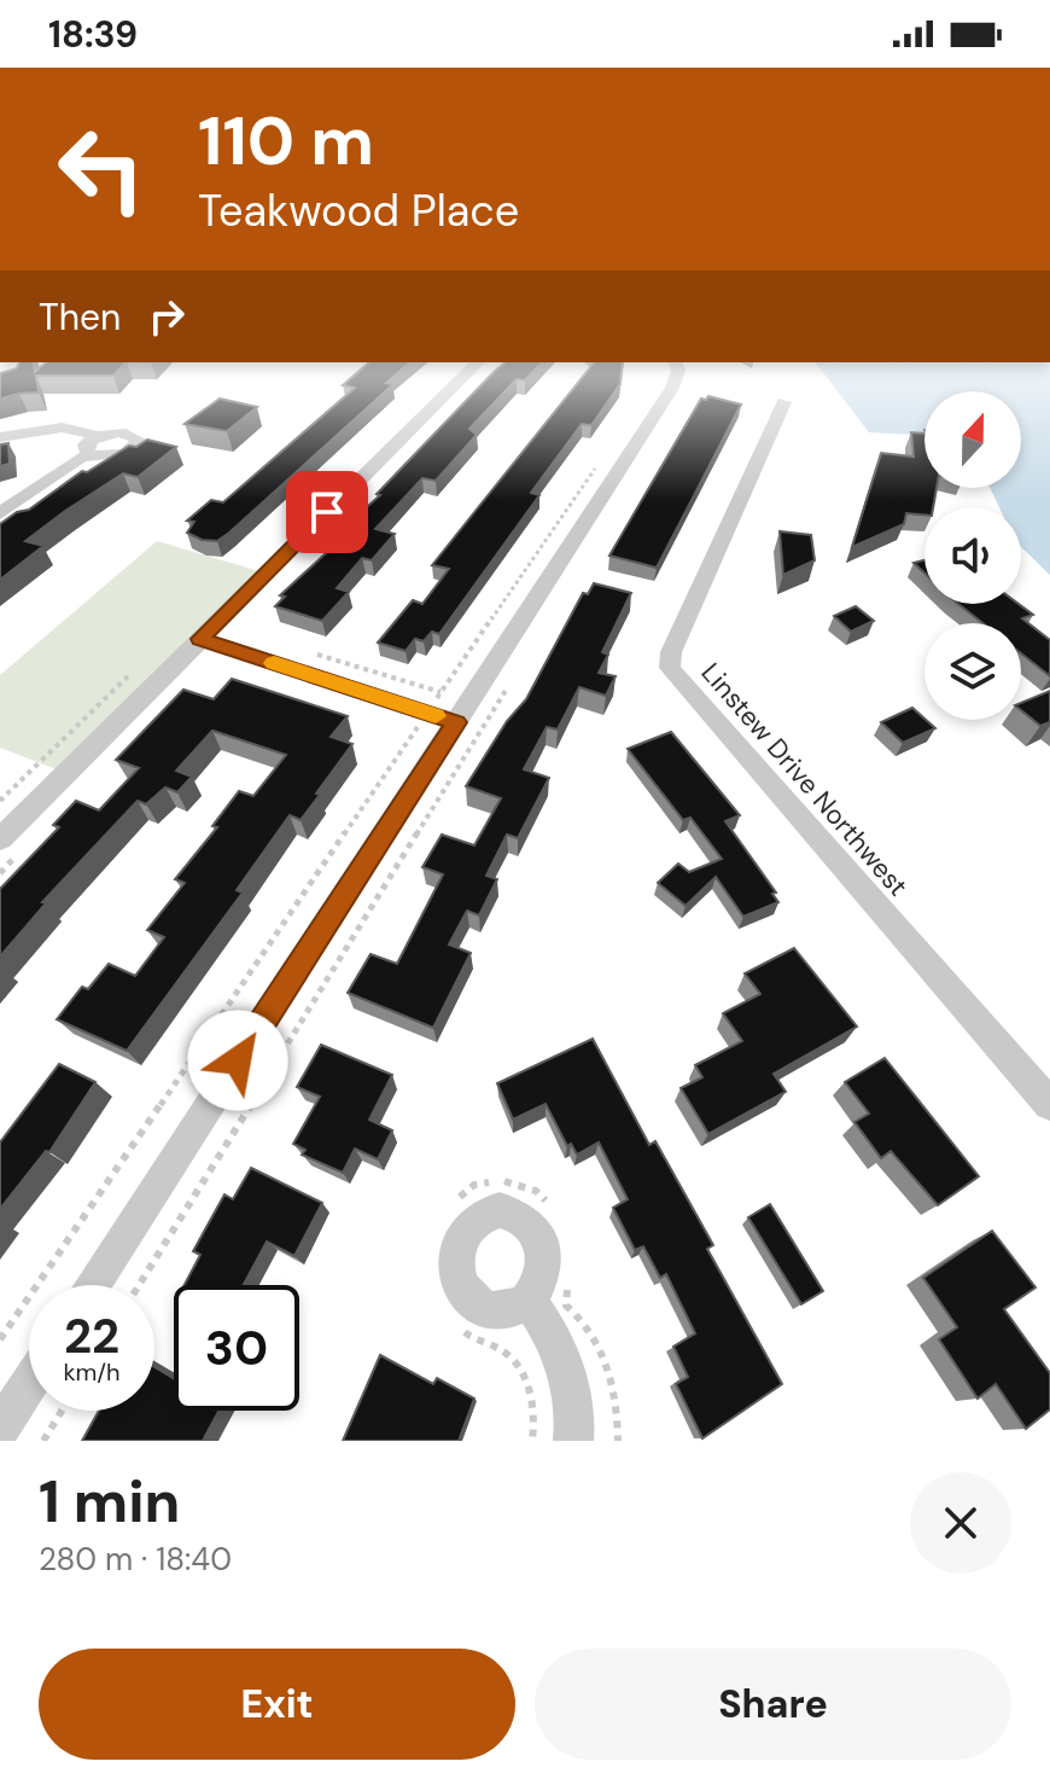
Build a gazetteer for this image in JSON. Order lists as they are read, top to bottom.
{
  "streets": {
    "street": ["Linstew Drive Northwest"]
  },
  "north": "top",
  "page": {
    "status": "18:39",
    "turn": ["110 m", "Teakwood Place"],
    "then": "Then",
    "speed": "22 km/h",
    "limit": "30",
    "heading": ["1 min", "280 m · 18:40"],
    "buttons": ["Exit", "Share"]
  }
}
